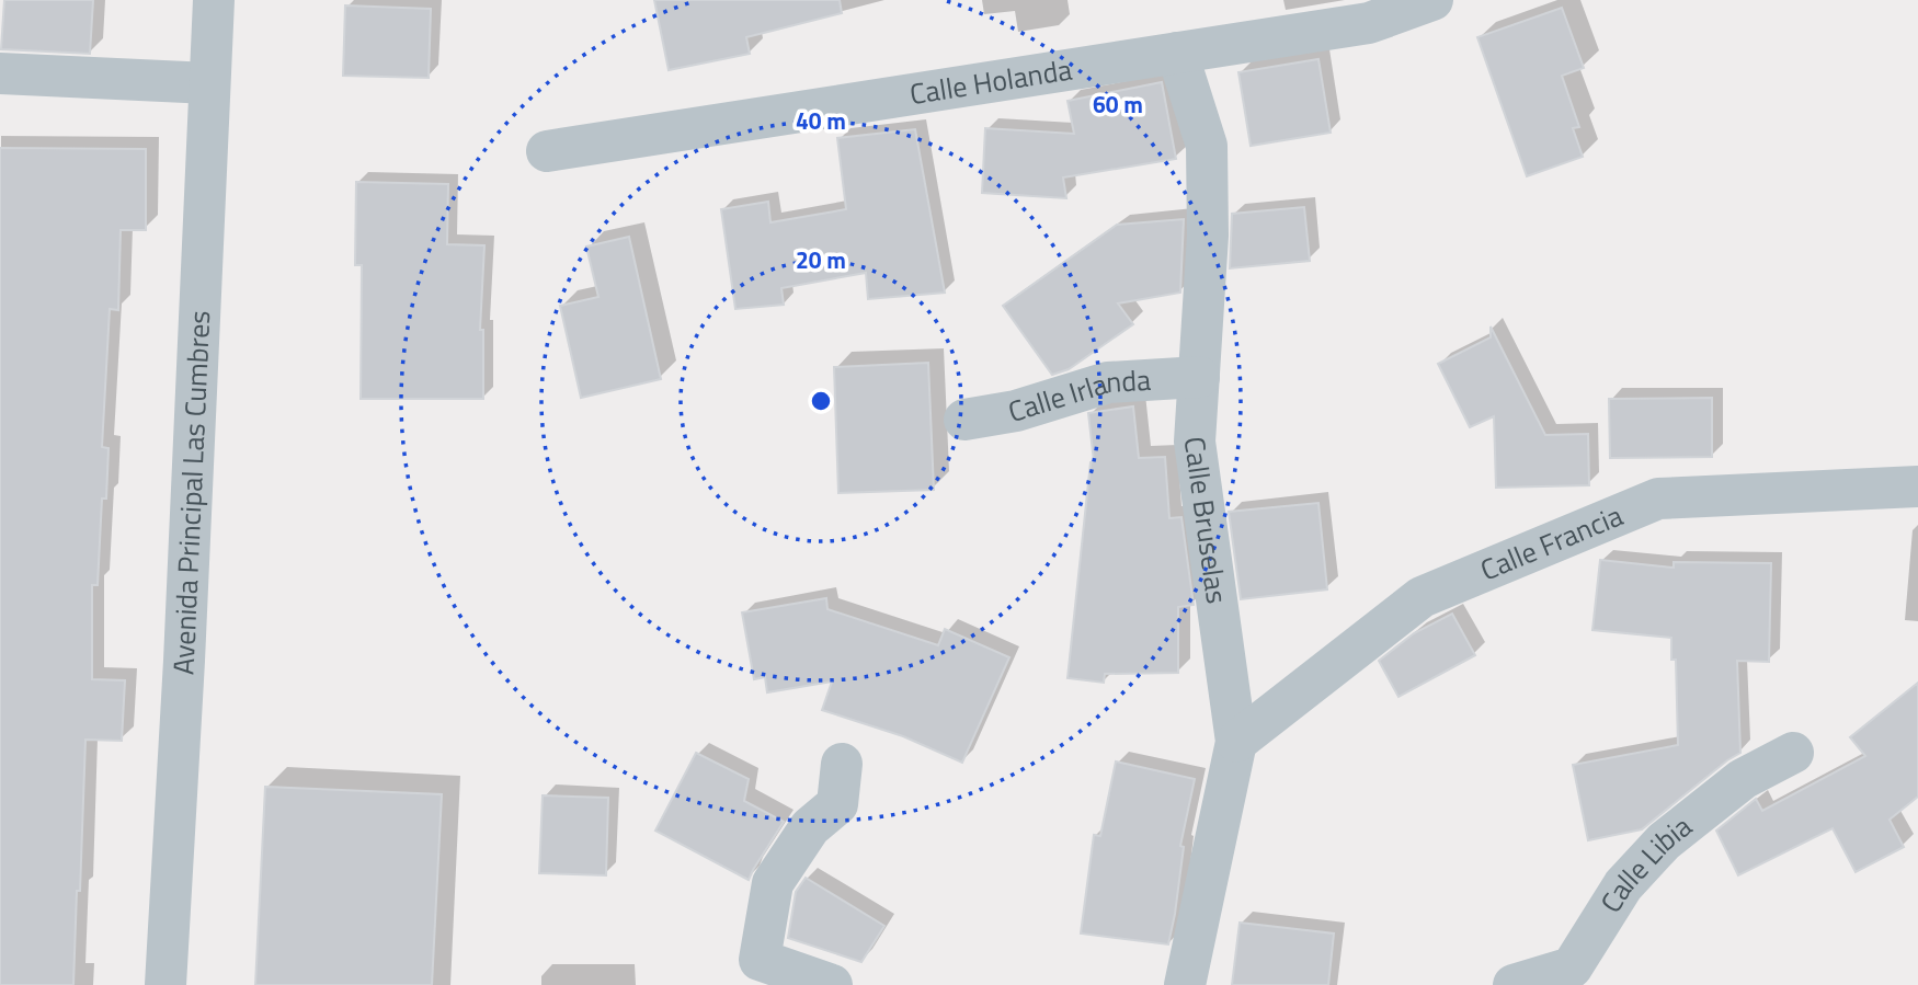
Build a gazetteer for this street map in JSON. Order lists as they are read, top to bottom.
{
  "streets": {
    "street": [
      "Calle Holanda",
      "Calle Irlanda",
      "Avenida Principal Las Cumbres",
      "Calle Bruselas",
      "Calle Francia",
      "Calle Libia"
    ]
  },
  "crossings": [
    ["Calle Holanda", "Calle Bruselas"],
    ["Calle Irlanda", "Calle Bruselas"],
    ["Calle Bruselas", "Calle Francia"]
  ],
  "rings": ["60 m", "40 m", "20 m"]
}
